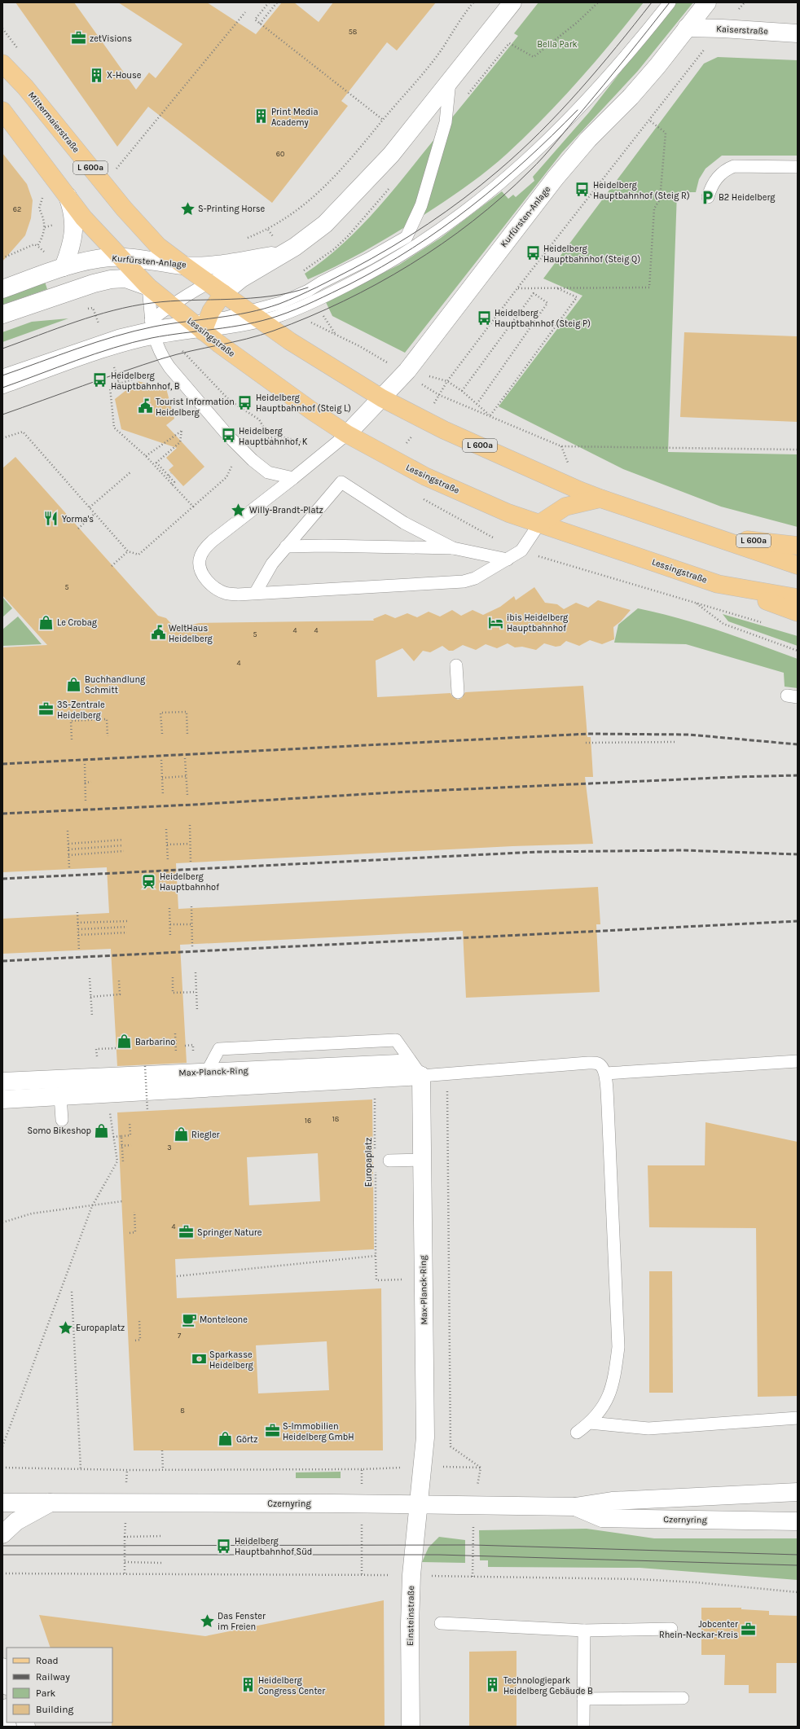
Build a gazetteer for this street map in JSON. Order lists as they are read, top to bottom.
{
  "streets": {
    "main road": [
      "Kaiserstraße",
      "Mittermaierstraße",
      "L 600a",
      "Kurfürsten-Anlage",
      "Lessingstraße",
      "Max-Planck-Ring",
      "Czernyring",
      "Einsteinstraße"
    ],
    "path": ["Europaplatz"]
  },
  "crossings": [
    ["Kaiserstraße", "Kurfürsten-Anlage"],
    ["Mittermaierstraße", "L 600a"],
    ["Mittermaierstraße", "Kurfürsten-Anlage"],
    ["L 600a", "Kurfürsten-Anlage"],
    ["Kurfürsten-Anlage", "Lessingstraße"],
    ["Max-Planck-Ring", "Europaplatz"],
    ["Max-Planck-Ring", "Czernyring"],
    ["Max-Planck-Ring", "Einsteinstraße"],
    ["Czernyring", "Einsteinstraße"]
  ],
  "parks": ["Bella Park"],
  "places": {
    "office": [
      "zetVisions",
      "3S-Zentrale Heidelberg",
      "Springer Nature",
      "S-Immobilien Heidelberg GmbH",
      "Jobcenter Rhein-Neckar-Kreis"
    ],
    "building": [
      "X-House",
      "Print Media Academy",
      "Heidelberg Congress Center",
      "Technologiepark Heidelberg Gebäude B"
    ],
    "bus stop": [
      "Heidelberg Hauptbahnhof (Steig R)",
      "Heidelberg Hauptbahnhof (Steig Q)",
      "Heidelberg Hauptbahnhof (Steig P)",
      "Heidelberg Hauptbahnhof, B",
      "Heidelberg Hauptbahnhof (Steig L)",
      "Heidelberg Hauptbahnhof, K",
      "Heidelberg Hauptbahnhof Süd"
    ],
    "parking": ["B2 Heidelberg"],
    "place": [
      "S-Printing Horse",
      "Willy-Brandt-Platz",
      "Europaplatz",
      "Das Fenster im Freien"
    ],
    "public building": ["Tourist Information Heidelberg", "WeltHaus Heidelberg"],
    "restaurant": ["Yorma's"],
    "shop": [
      "Le Crobag",
      "Buchhandlung Schmitt",
      "Barbarino",
      "Somo Bikeshop",
      "Riegler",
      "Görtz"
    ],
    "hotel": ["ibis Heidelberg Hauptbahnhof"],
    "station": ["Heidelberg Hauptbahnhof"],
    "cafe": ["Monteleone"],
    "bank": ["Sparkasse Heidelberg"]
  },
  "house_numbers": [
    "58",
    "60",
    "62",
    "5",
    "4",
    "4",
    "5",
    "4",
    "18",
    "16",
    "3",
    "4",
    "7",
    "8"
  ],
  "legend": [
    "Road",
    "Railway",
    "Park",
    "Building"
  ]
}
